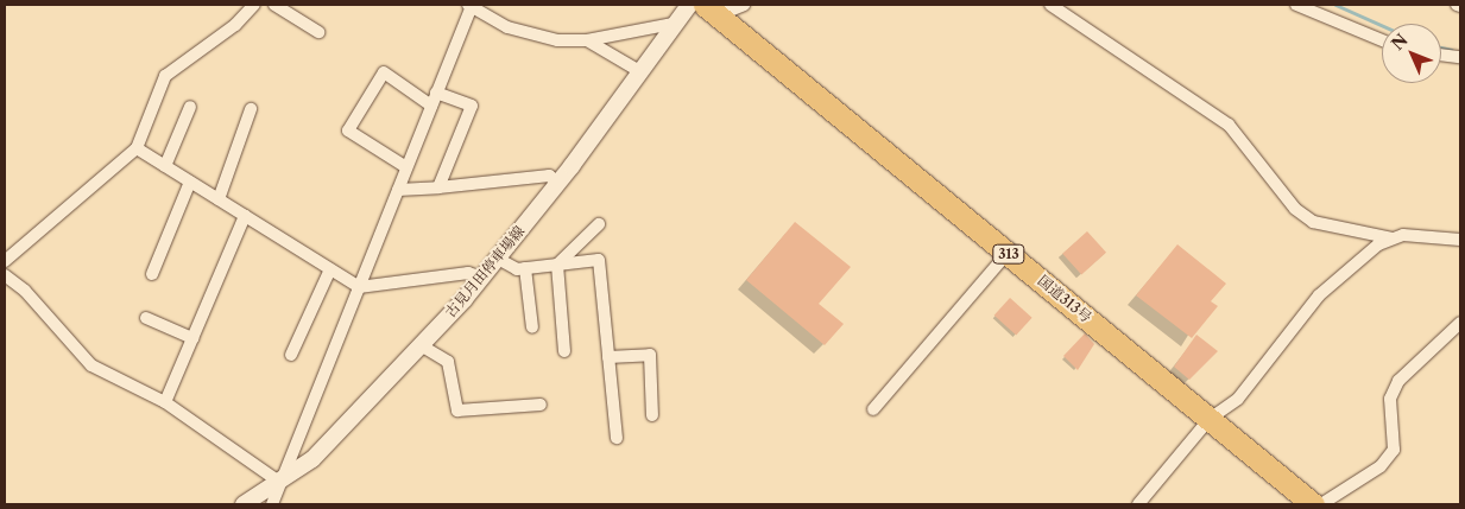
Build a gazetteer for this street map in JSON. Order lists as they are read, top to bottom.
{
  "streets": {
    "highway": ["313", "国道313号"],
    "main road": ["古見月田停車場線"]
  },
  "north": "top left"
}
